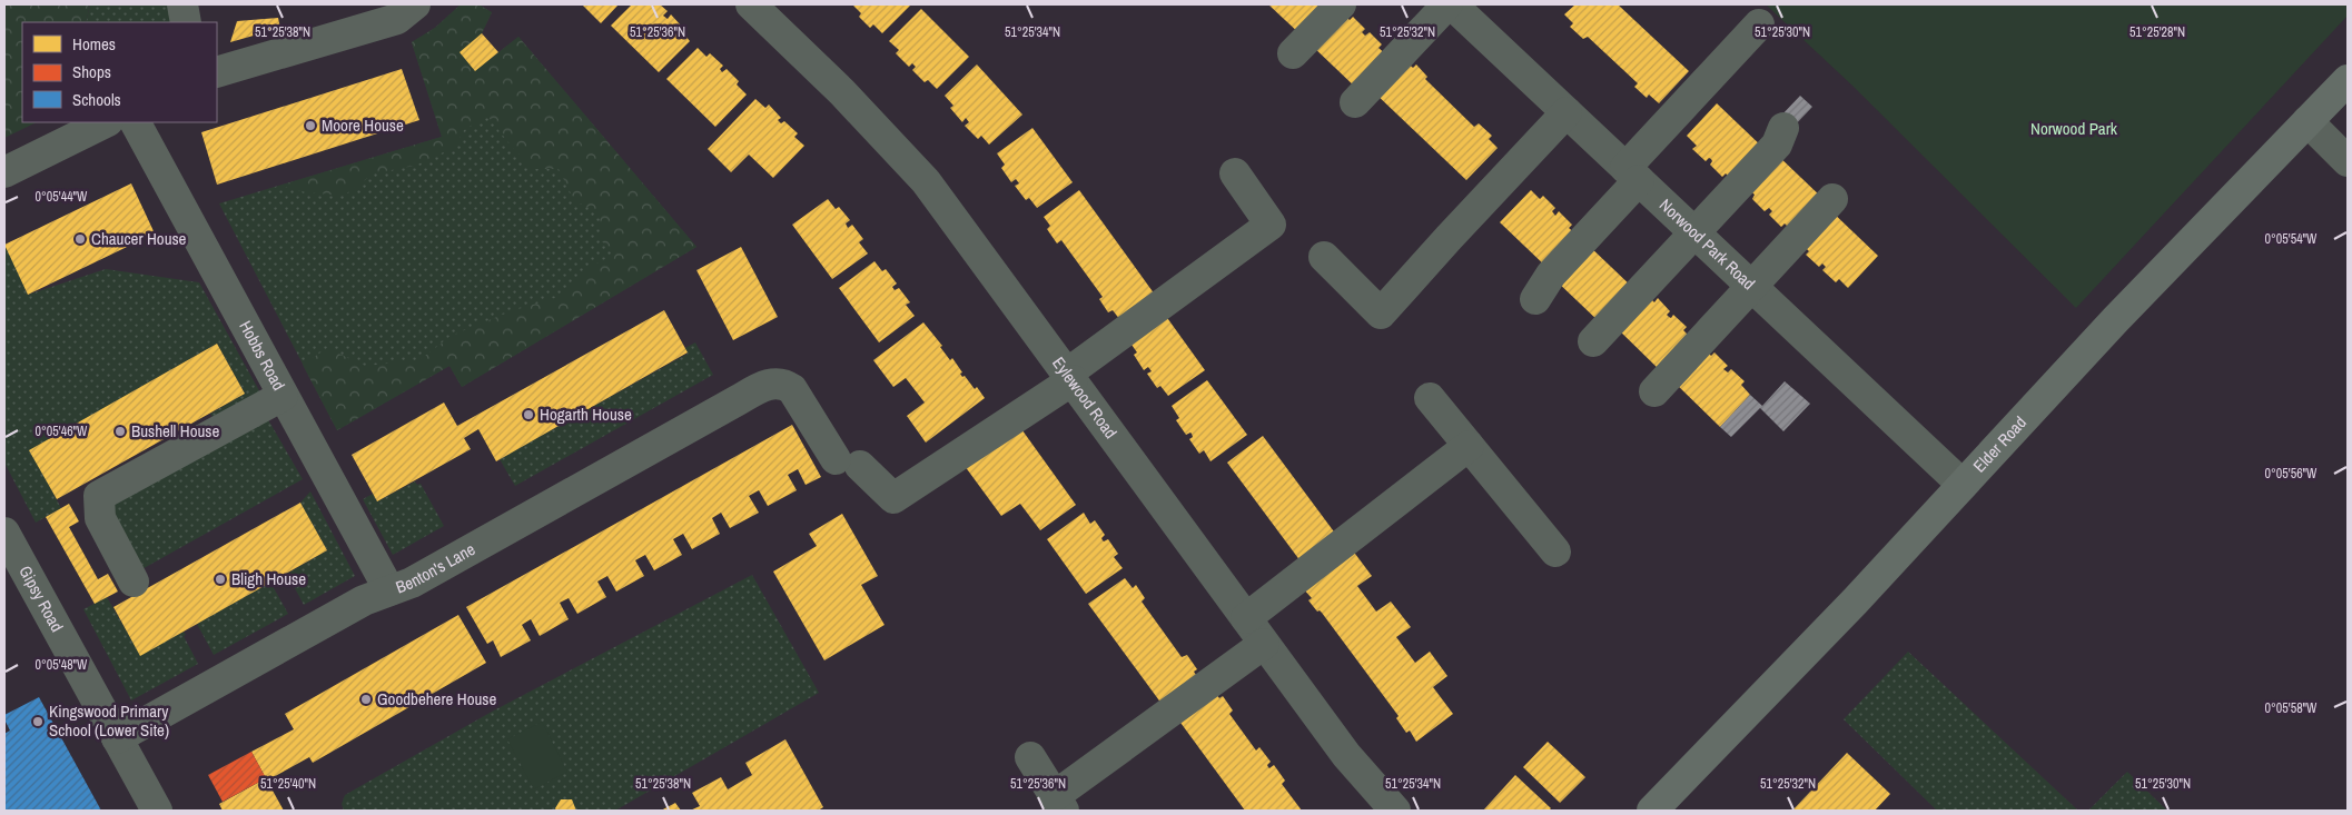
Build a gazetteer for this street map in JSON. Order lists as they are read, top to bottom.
{
  "streets": {
    "main road": ["Elder Road"],
    "street": [
      "Norwood Park Road",
      "Hobbs Road",
      "Eylewood Road",
      "Benton's Lane",
      "Gipsy Road"
    ]
  },
  "crossings": [
    ["Norwood Park Road", "Elder Road"],
    ["Hobbs Road", "Benton's Lane"],
    ["Eylewood Road", "Benton's Lane"],
    ["Benton's Lane", "Gipsy Road"]
  ],
  "parks": ["Norwood Park"],
  "places": [
    "Moore House",
    "Chaucer House",
    "Hogarth House",
    "Bushell House",
    "Bligh House",
    "Goodbehere House",
    "Kingswood Primary School (Lower Site)"
  ],
  "legend": ["Homes", "Shops", "Schools"],
  "coordinates": [
    "51°25'38\"N",
    "51°25'36\"N",
    "51°25'34\"N",
    "51°25'32\"N",
    "51°25'30\"N",
    "51°25'28\"N",
    "0°05'44\"W",
    "0°05'54\"W",
    "0°05'46\"W",
    "0°05'56\"W",
    "0°05'48\"W",
    "0°05'58\"W",
    "51°25'40\"N"
  ]
}
